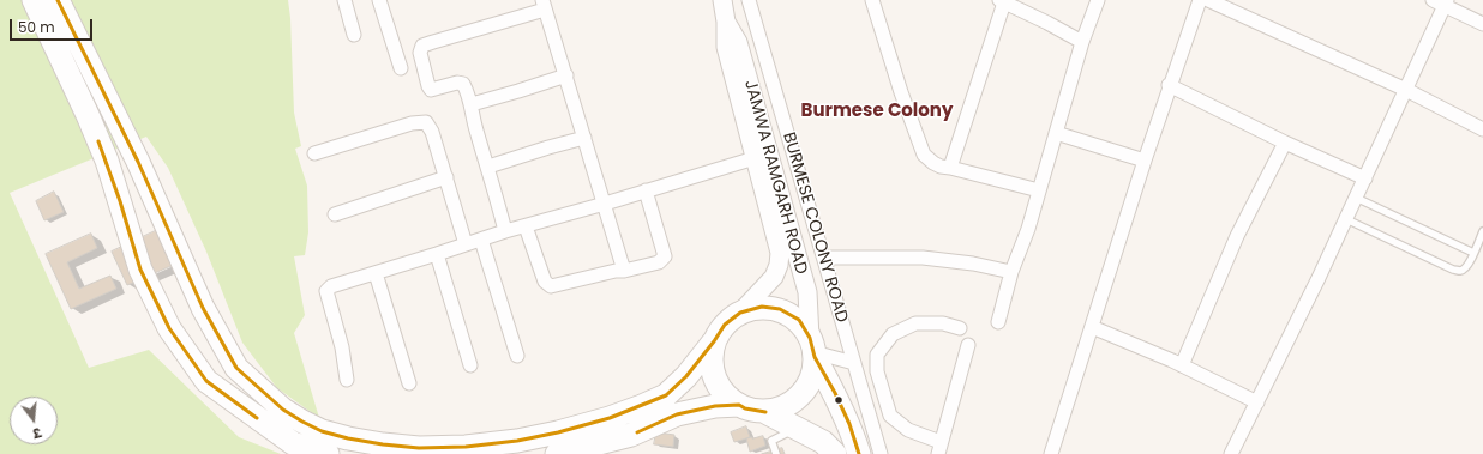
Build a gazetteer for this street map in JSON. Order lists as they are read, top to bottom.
{
  "streets": {
    "highway": ["JAMWA RAMGARH ROAD"],
    "street": ["BURMESE COLONY ROAD"]
  },
  "districts": ["Burmese Colony"],
  "scale_bar": "50 m",
  "north": "bottom"
}
